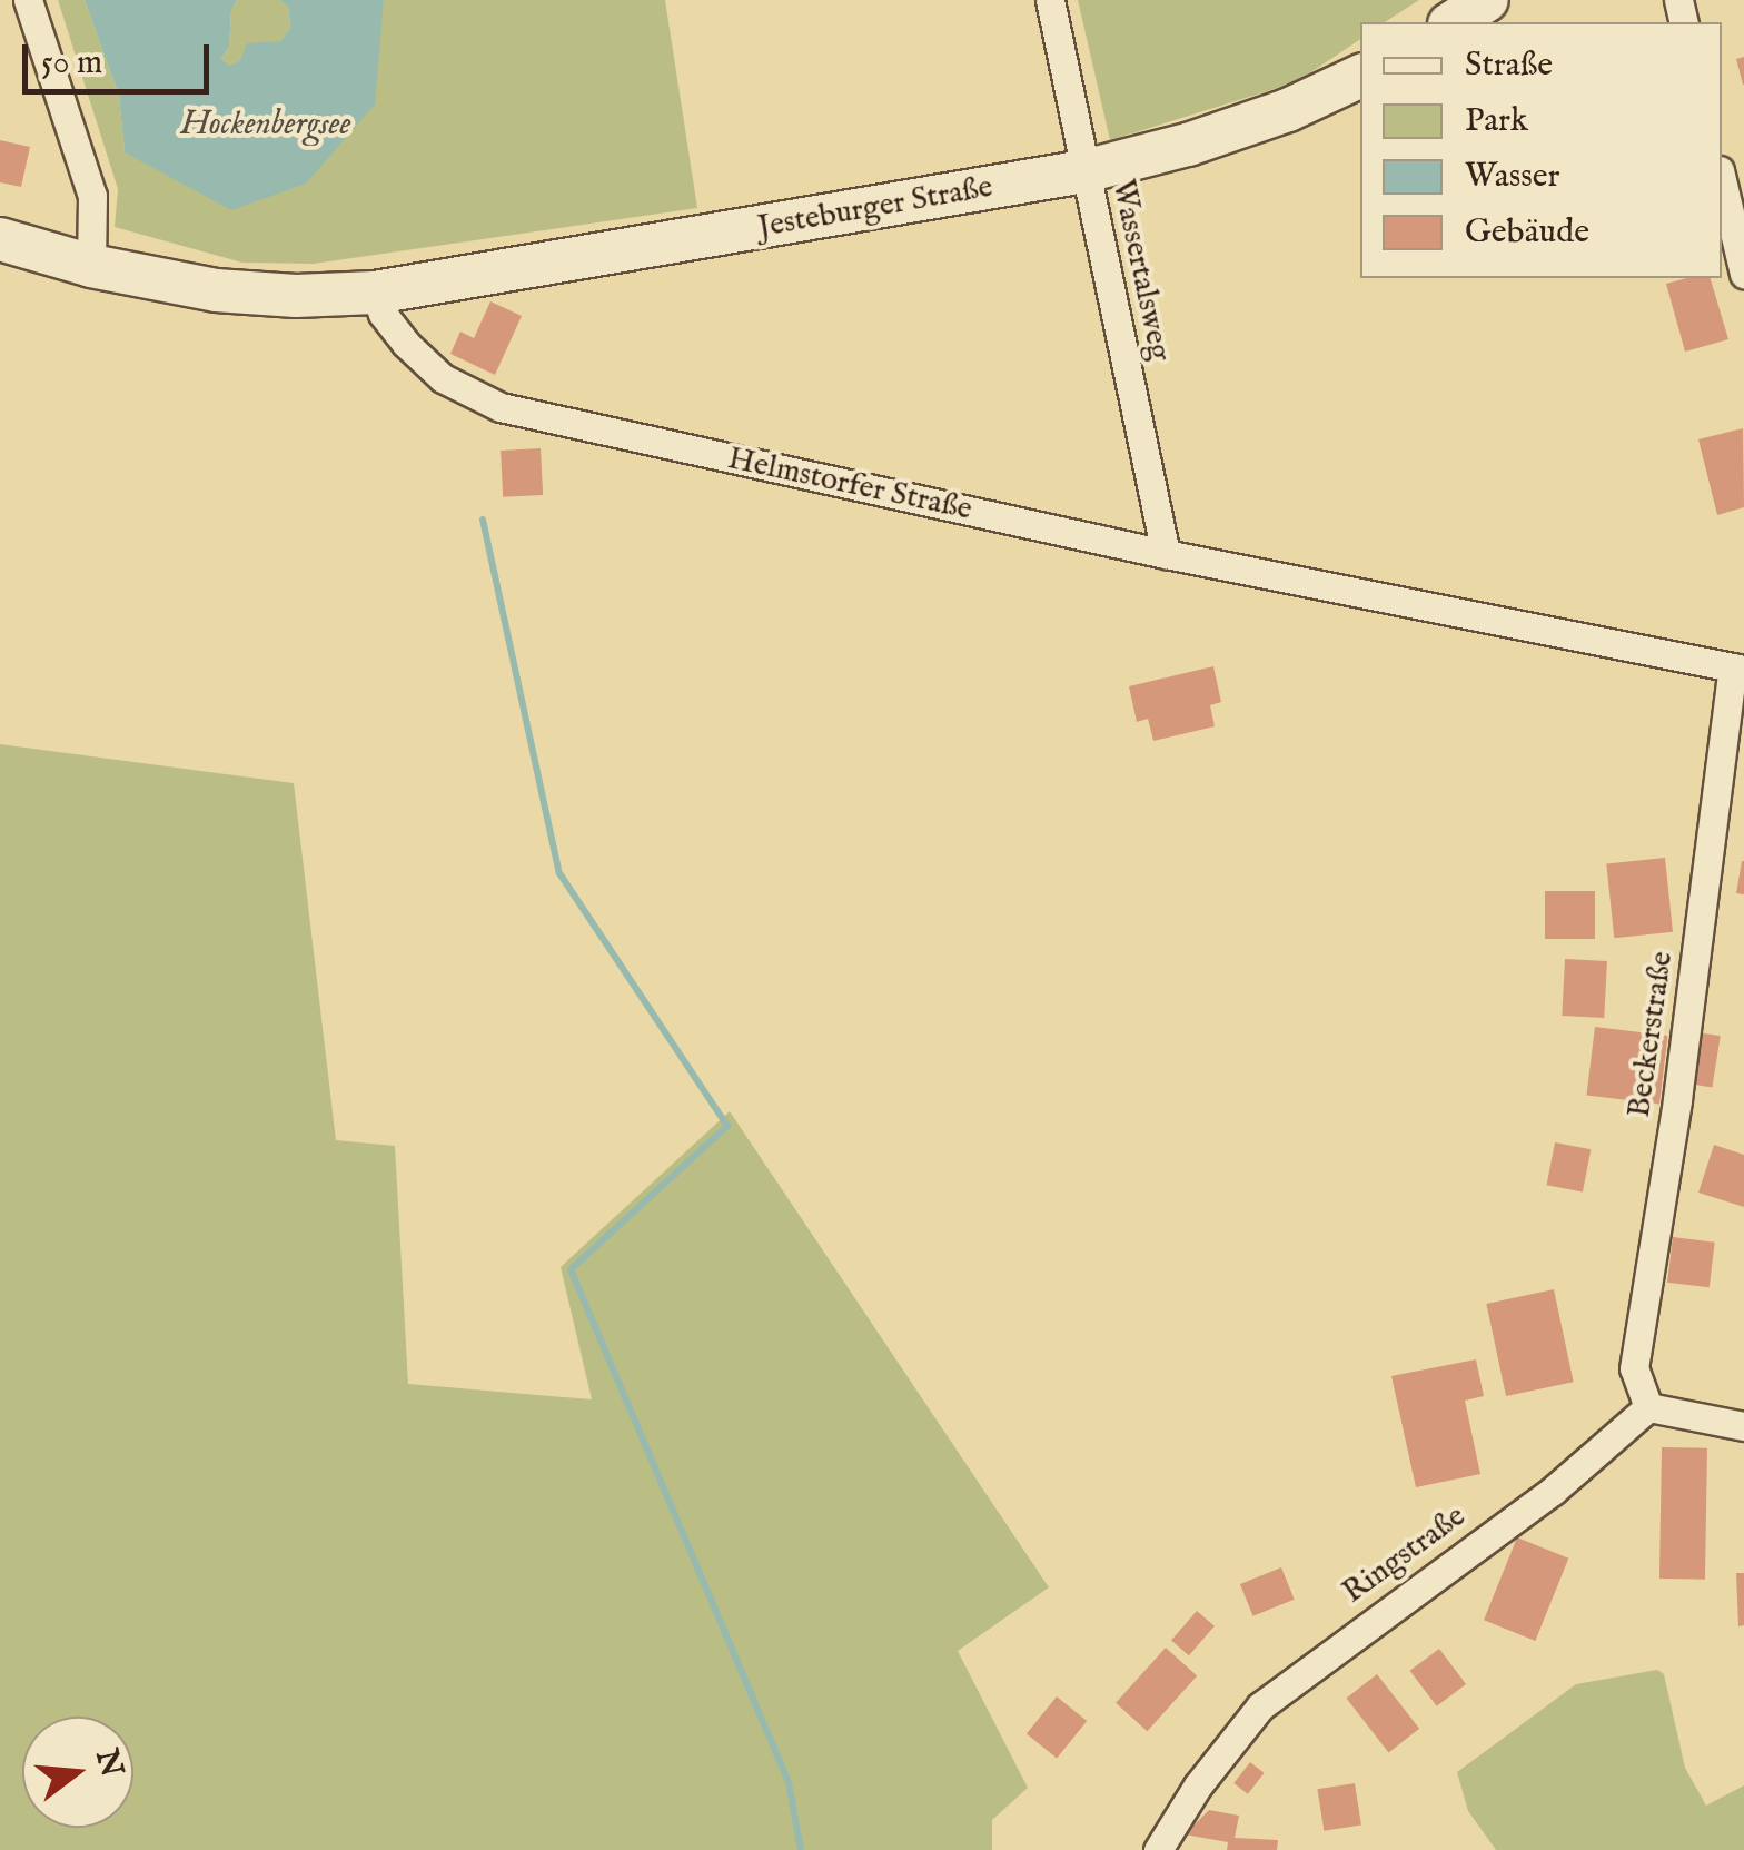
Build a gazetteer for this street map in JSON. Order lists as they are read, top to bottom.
{
  "streets": {
    "main road": ["Jesteburger Straße"],
    "street": [
      "Wassertalsweg",
      "Helmstorfer Straße",
      "Beckerstraße",
      "Ringstraße"
    ]
  },
  "crossings": [
    ["Jesteburger Straße", "Wassertalsweg"],
    ["Jesteburger Straße", "Helmstorfer Straße"],
    ["Wassertalsweg", "Helmstorfer Straße"],
    ["Helmstorfer Straße", "Beckerstraße"],
    ["Beckerstraße", "Ringstraße"]
  ],
  "water": ["Hockenbergsee"],
  "legend": [
    "Straße",
    "Park",
    "Wasser",
    "Gebäude"
  ],
  "scale_bar": "50 m",
  "north": "right"
}
